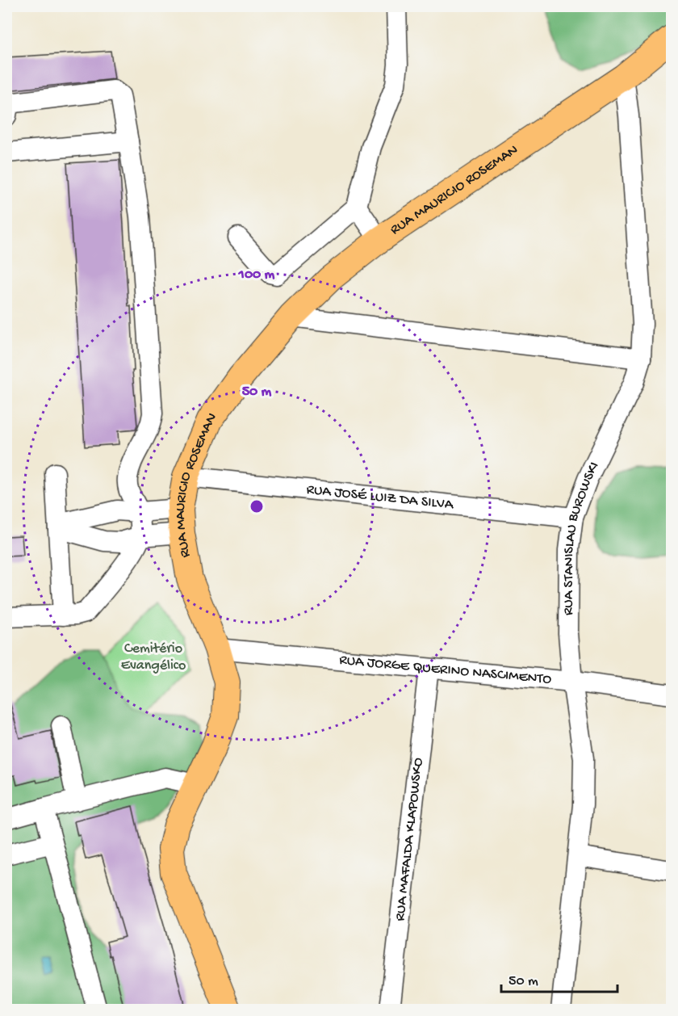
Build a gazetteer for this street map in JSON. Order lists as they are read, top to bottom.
{
  "streets": {
    "main road": ["RUA MAURICIO ROSEMAN"],
    "street": [
      "RUA JOSÉ LUIZ DA SILVA",
      "RUA STANISLAU BUROWSKI",
      "RUA JORGE QUERINO NASCIMENTO",
      "RUA MAFALDA KLAPOWSKO"
    ]
  },
  "crossings": [
    ["RUA MAURICIO ROSEMAN", "RUA JOSÉ LUIZ DA SILVA"],
    ["RUA MAURICIO ROSEMAN", "RUA STANISLAU BUROWSKI"],
    ["RUA MAURICIO ROSEMAN", "RUA JORGE QUERINO NASCIMENTO"],
    ["RUA JOSÉ LUIZ DA SILVA", "RUA STANISLAU BUROWSKI"],
    ["RUA STANISLAU BUROWSKI", "RUA JORGE QUERINO NASCIMENTO"],
    ["RUA JORGE QUERINO NASCIMENTO", "RUA MAFALDA KLAPOWSKO"]
  ],
  "parks": ["Cemitério Evangélico"],
  "scale_bar": "50 m",
  "rings": ["100 m", "50 m"]
}
